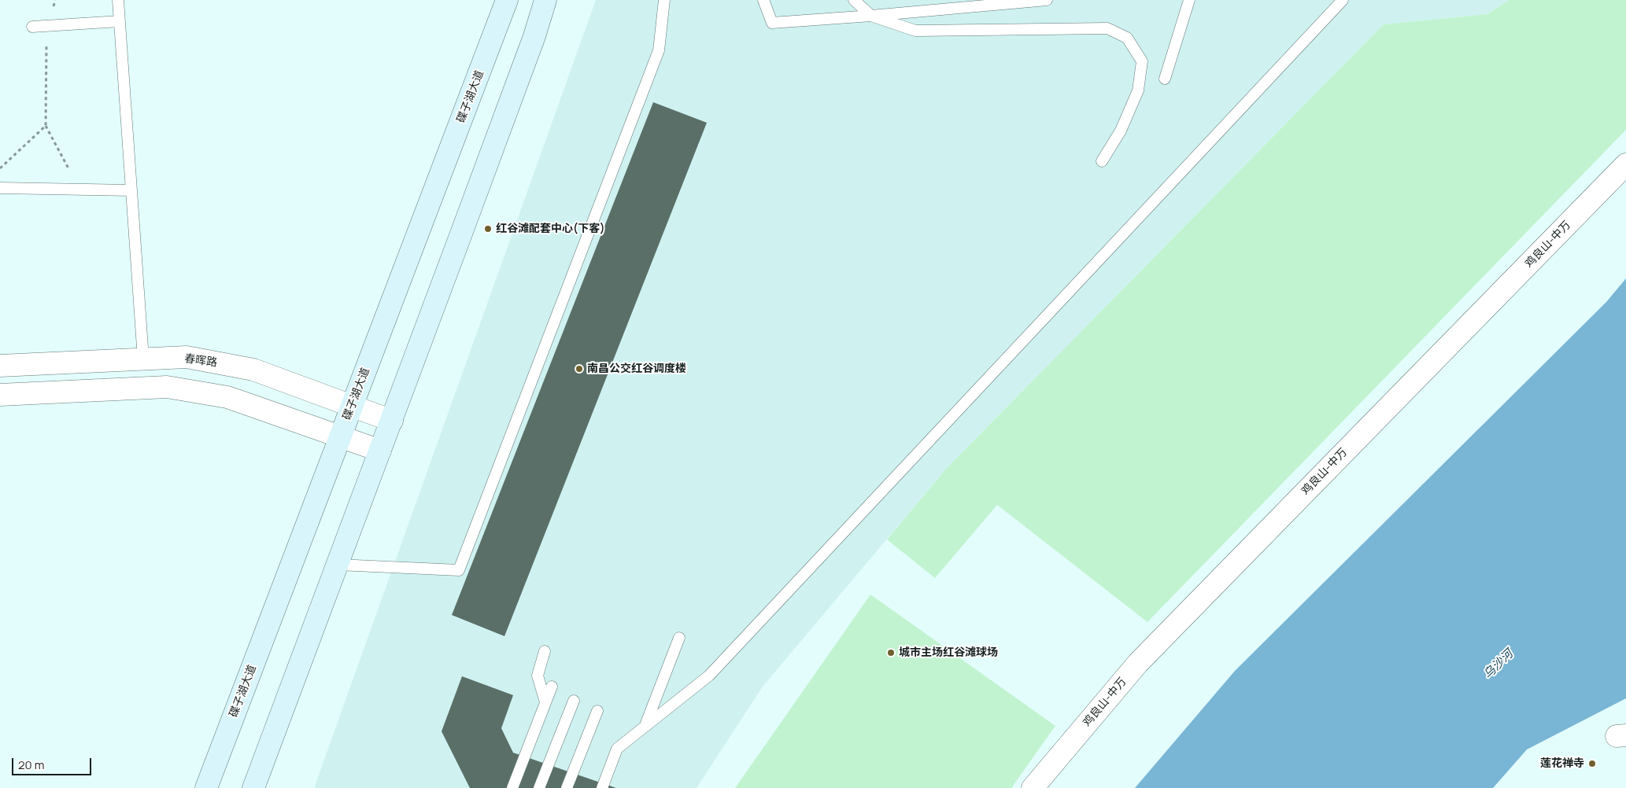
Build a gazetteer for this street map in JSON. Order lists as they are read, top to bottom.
{
  "streets": {
    "main road": ["碟子湖大道"],
    "street": ["鸡良山-中万", "春晖路"]
  },
  "crossings": [
    ["碟子湖大道", "春晖路"]
  ],
  "water": ["乌沙河"],
  "places": [
    "红谷滩配套中心(下客)",
    "南昌公交红谷调度楼",
    "城市主场红谷滩球场",
    "莲花禅寺"
  ],
  "scale_bar": "20 m"
}
